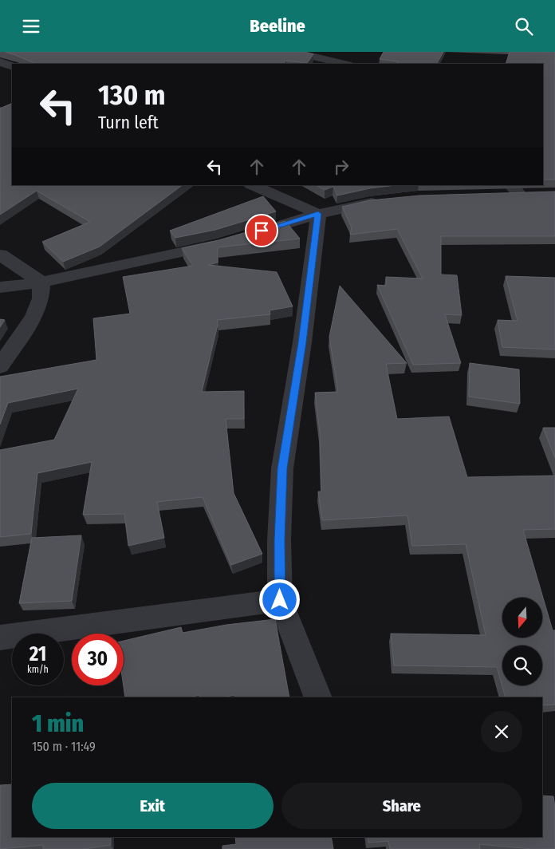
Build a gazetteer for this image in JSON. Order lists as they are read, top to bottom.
{
  "north": "bottom",
  "page": {
    "header": "Beeline",
    "turn": ["130 m", "Turn left"],
    "speed": "21 km/h",
    "limit": "30",
    "heading": ["1 min", "150 m · 11:49"],
    "buttons": ["Exit", "Share"]
  }
}
